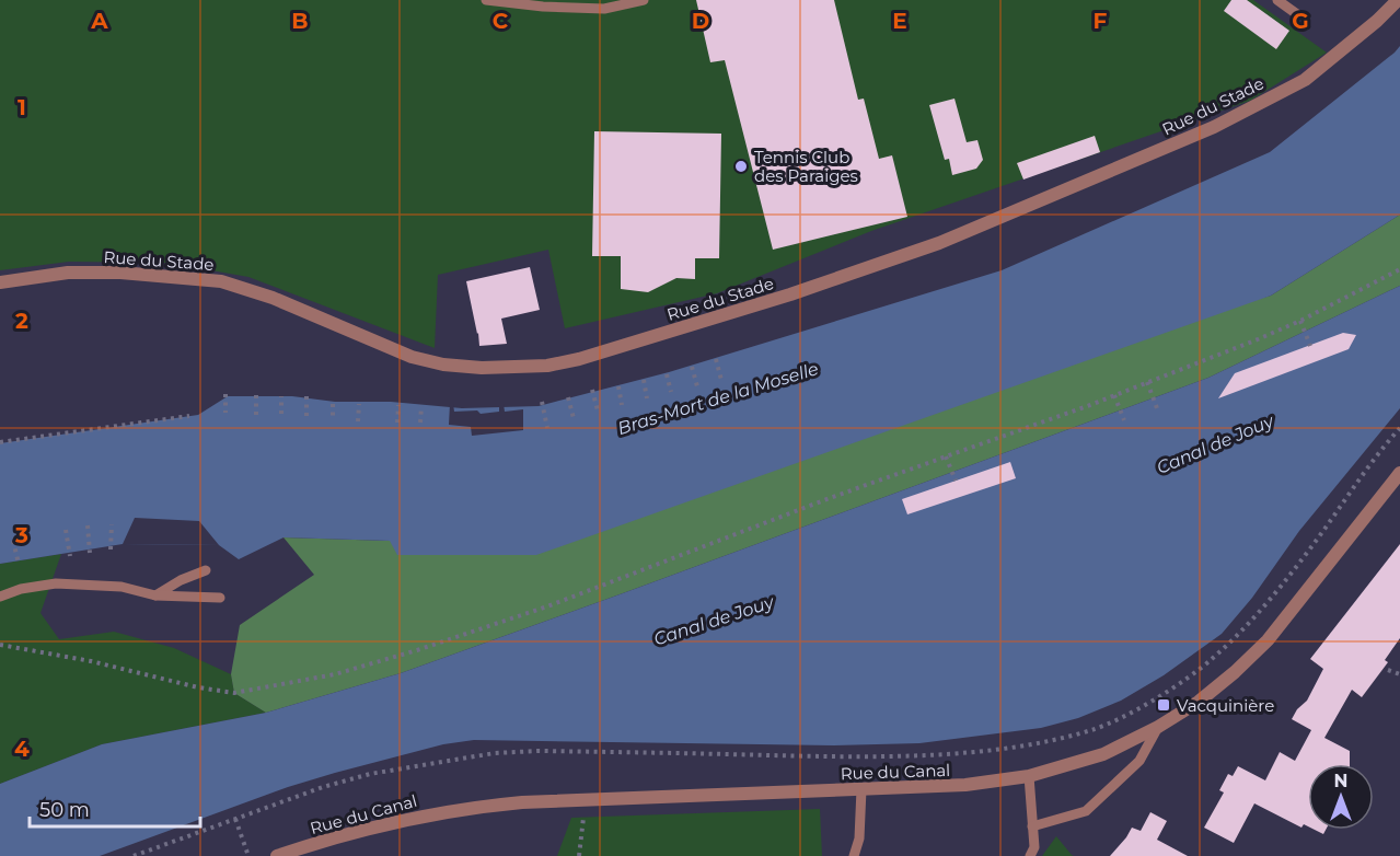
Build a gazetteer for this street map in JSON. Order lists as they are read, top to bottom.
{
  "streets": {
    "street": ["Rue du Stade", "Rue du Canal"]
  },
  "water": ["Bras-Mort de la Moselle", "Canal de Jouy"],
  "places": {
    "other": ["Tennis Club des Paraiges"],
    "transit": ["Vacquinière"]
  },
  "scale_bar": "50 m",
  "north": "top",
  "grid": {
    "columns": [
      "A",
      "B",
      "C",
      "D",
      "E",
      "F",
      "G"
    ],
    "rows": [
      "1",
      "2",
      "3",
      "4"
    ]
  }
}
